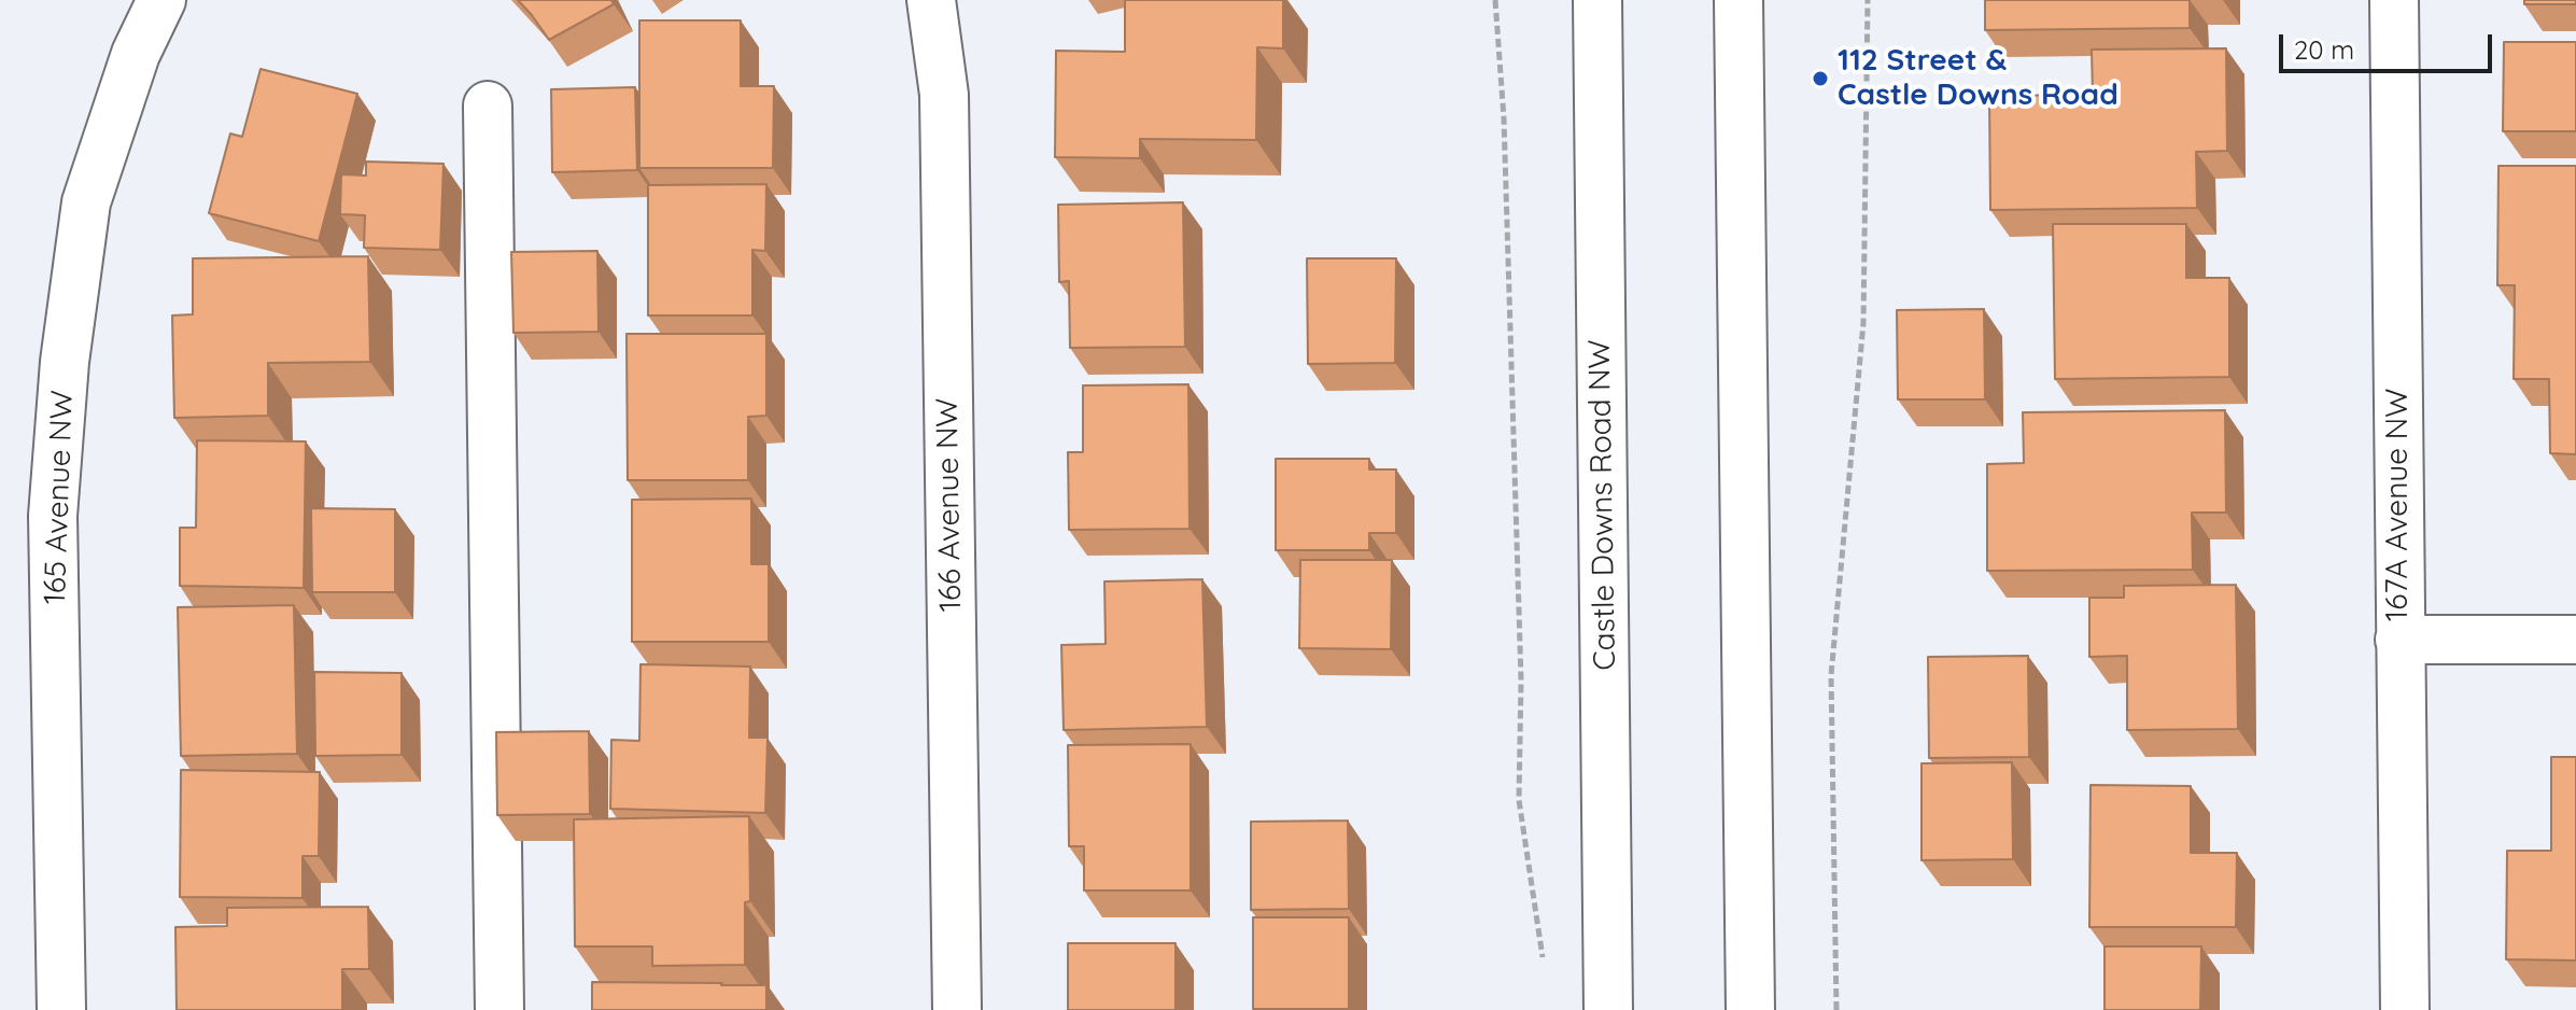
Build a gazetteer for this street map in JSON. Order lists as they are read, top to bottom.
{
  "streets": {
    "street": [
      "165 Avenue NW",
      "166 Avenue NW",
      "Castle Downs Road NW",
      "167A Avenue NW"
    ]
  },
  "places": ["112 Street & Castle Downs Road"],
  "scale_bar": "20 m"
}
